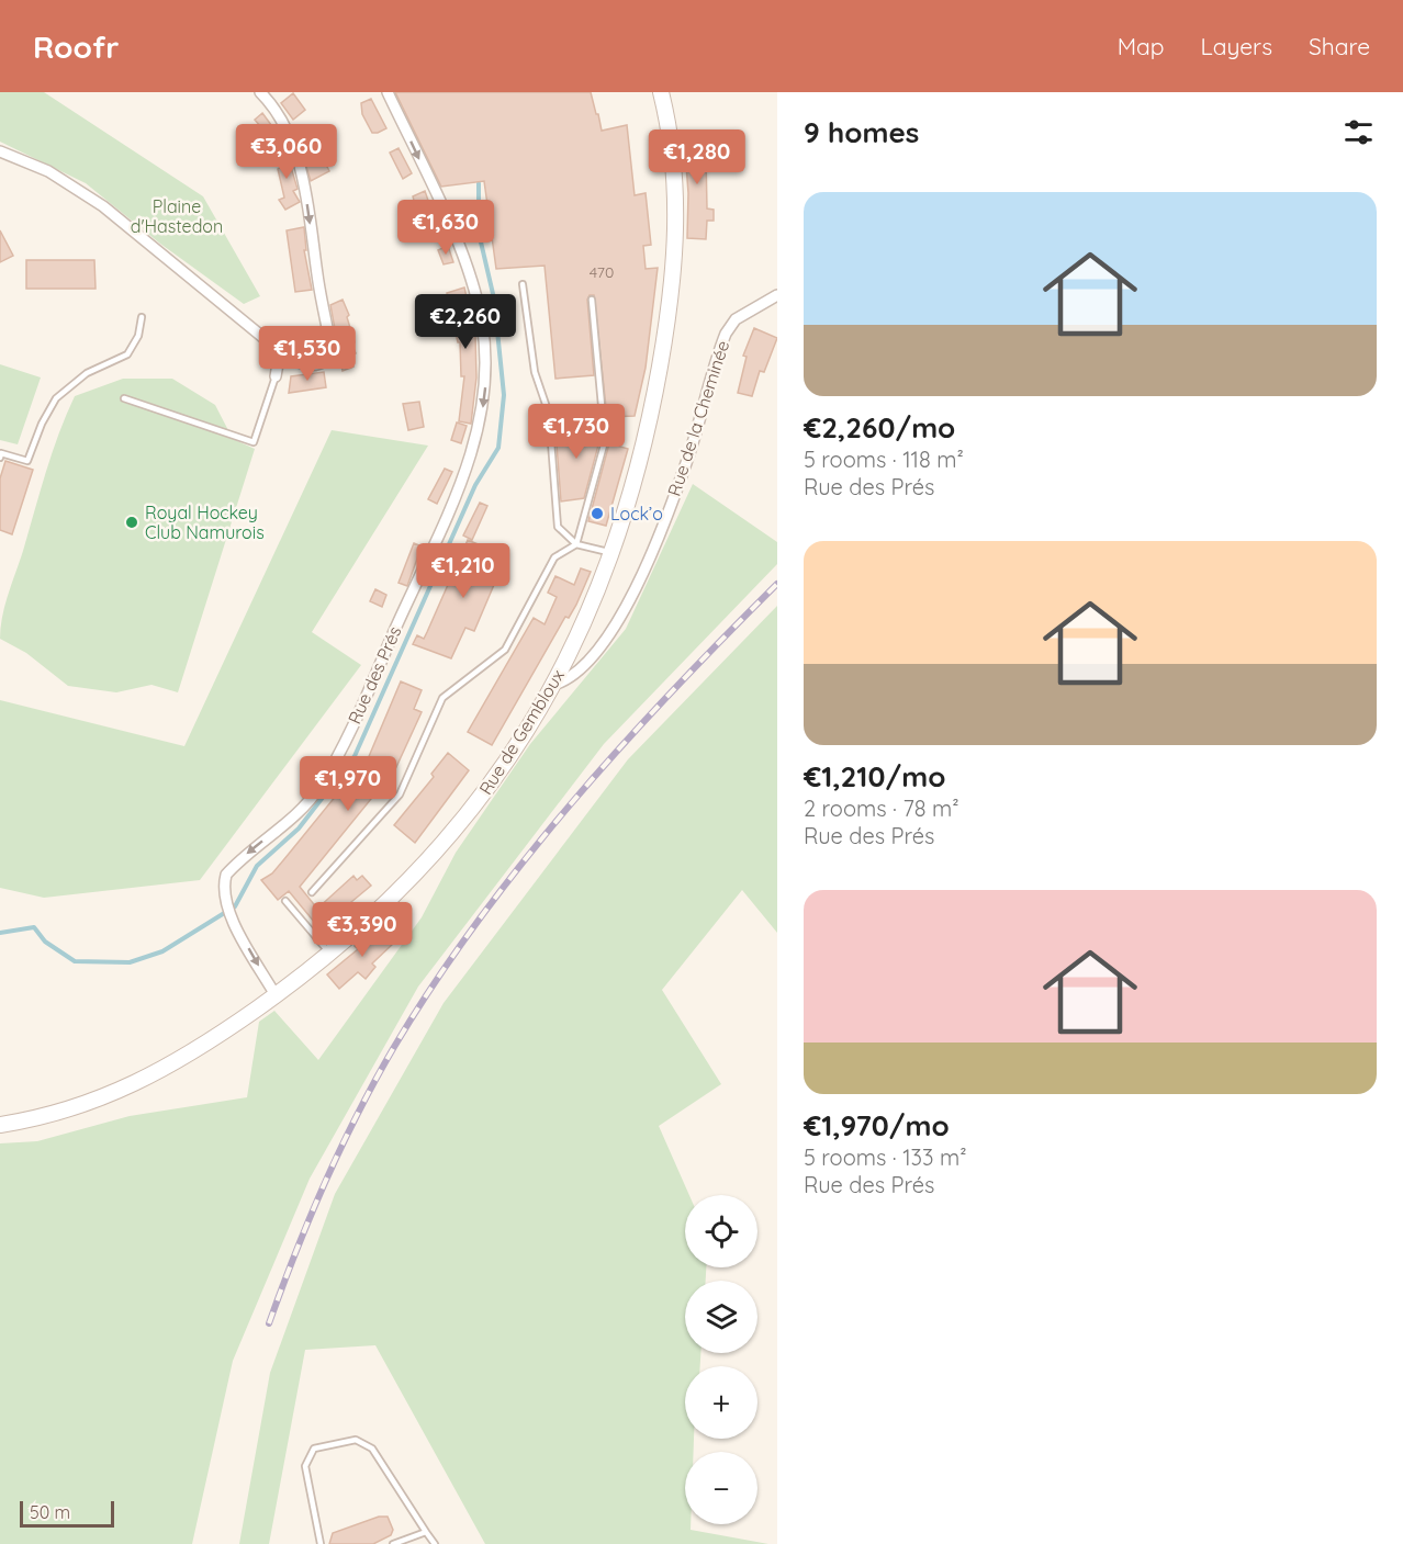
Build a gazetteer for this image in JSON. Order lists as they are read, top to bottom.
{
  "streets": {
    "main road": ["Rue de Gembloux"],
    "street": ["Rue de la Cheminée", "Rue des Prés"]
  },
  "crossings": [
    ["Rue de la Cheminée", "Rue de Gembloux"],
    ["Rue des Prés", "Rue de Gembloux"]
  ],
  "one_way": ["Rue des Prés"],
  "parks": ["Plaine d'Hastedon"],
  "places": ["Lock’o", "Royal Hockey Club Namurois"],
  "house_numbers": ["470"],
  "scale_bar": "50 m",
  "page": {
    "header": "Roofr",
    "nav": ["Map", "Layers", "Share"],
    "heading": "9 homes",
    "price": [
      "€3,060",
      "€1,280",
      "€1,630",
      "€2,260",
      "€1,530",
      "€1,730",
      "€1,210",
      "€1,970",
      "€3,390"
    ],
    "list": [
      {
        "name": "€2,260/mo",
        "note": "5 rooms · 118 m² · Rue des Prés"
      },
      {
        "name": "€1,210/mo",
        "note": "2 rooms · 78 m² · Rue des Prés"
      },
      {
        "name": "€1,970/mo",
        "note": "5 rooms · 133 m² · Rue des Prés"
      }
    ],
    "map_buttons": ["+", "−"],
    "scale": "50 m"
  }
}
